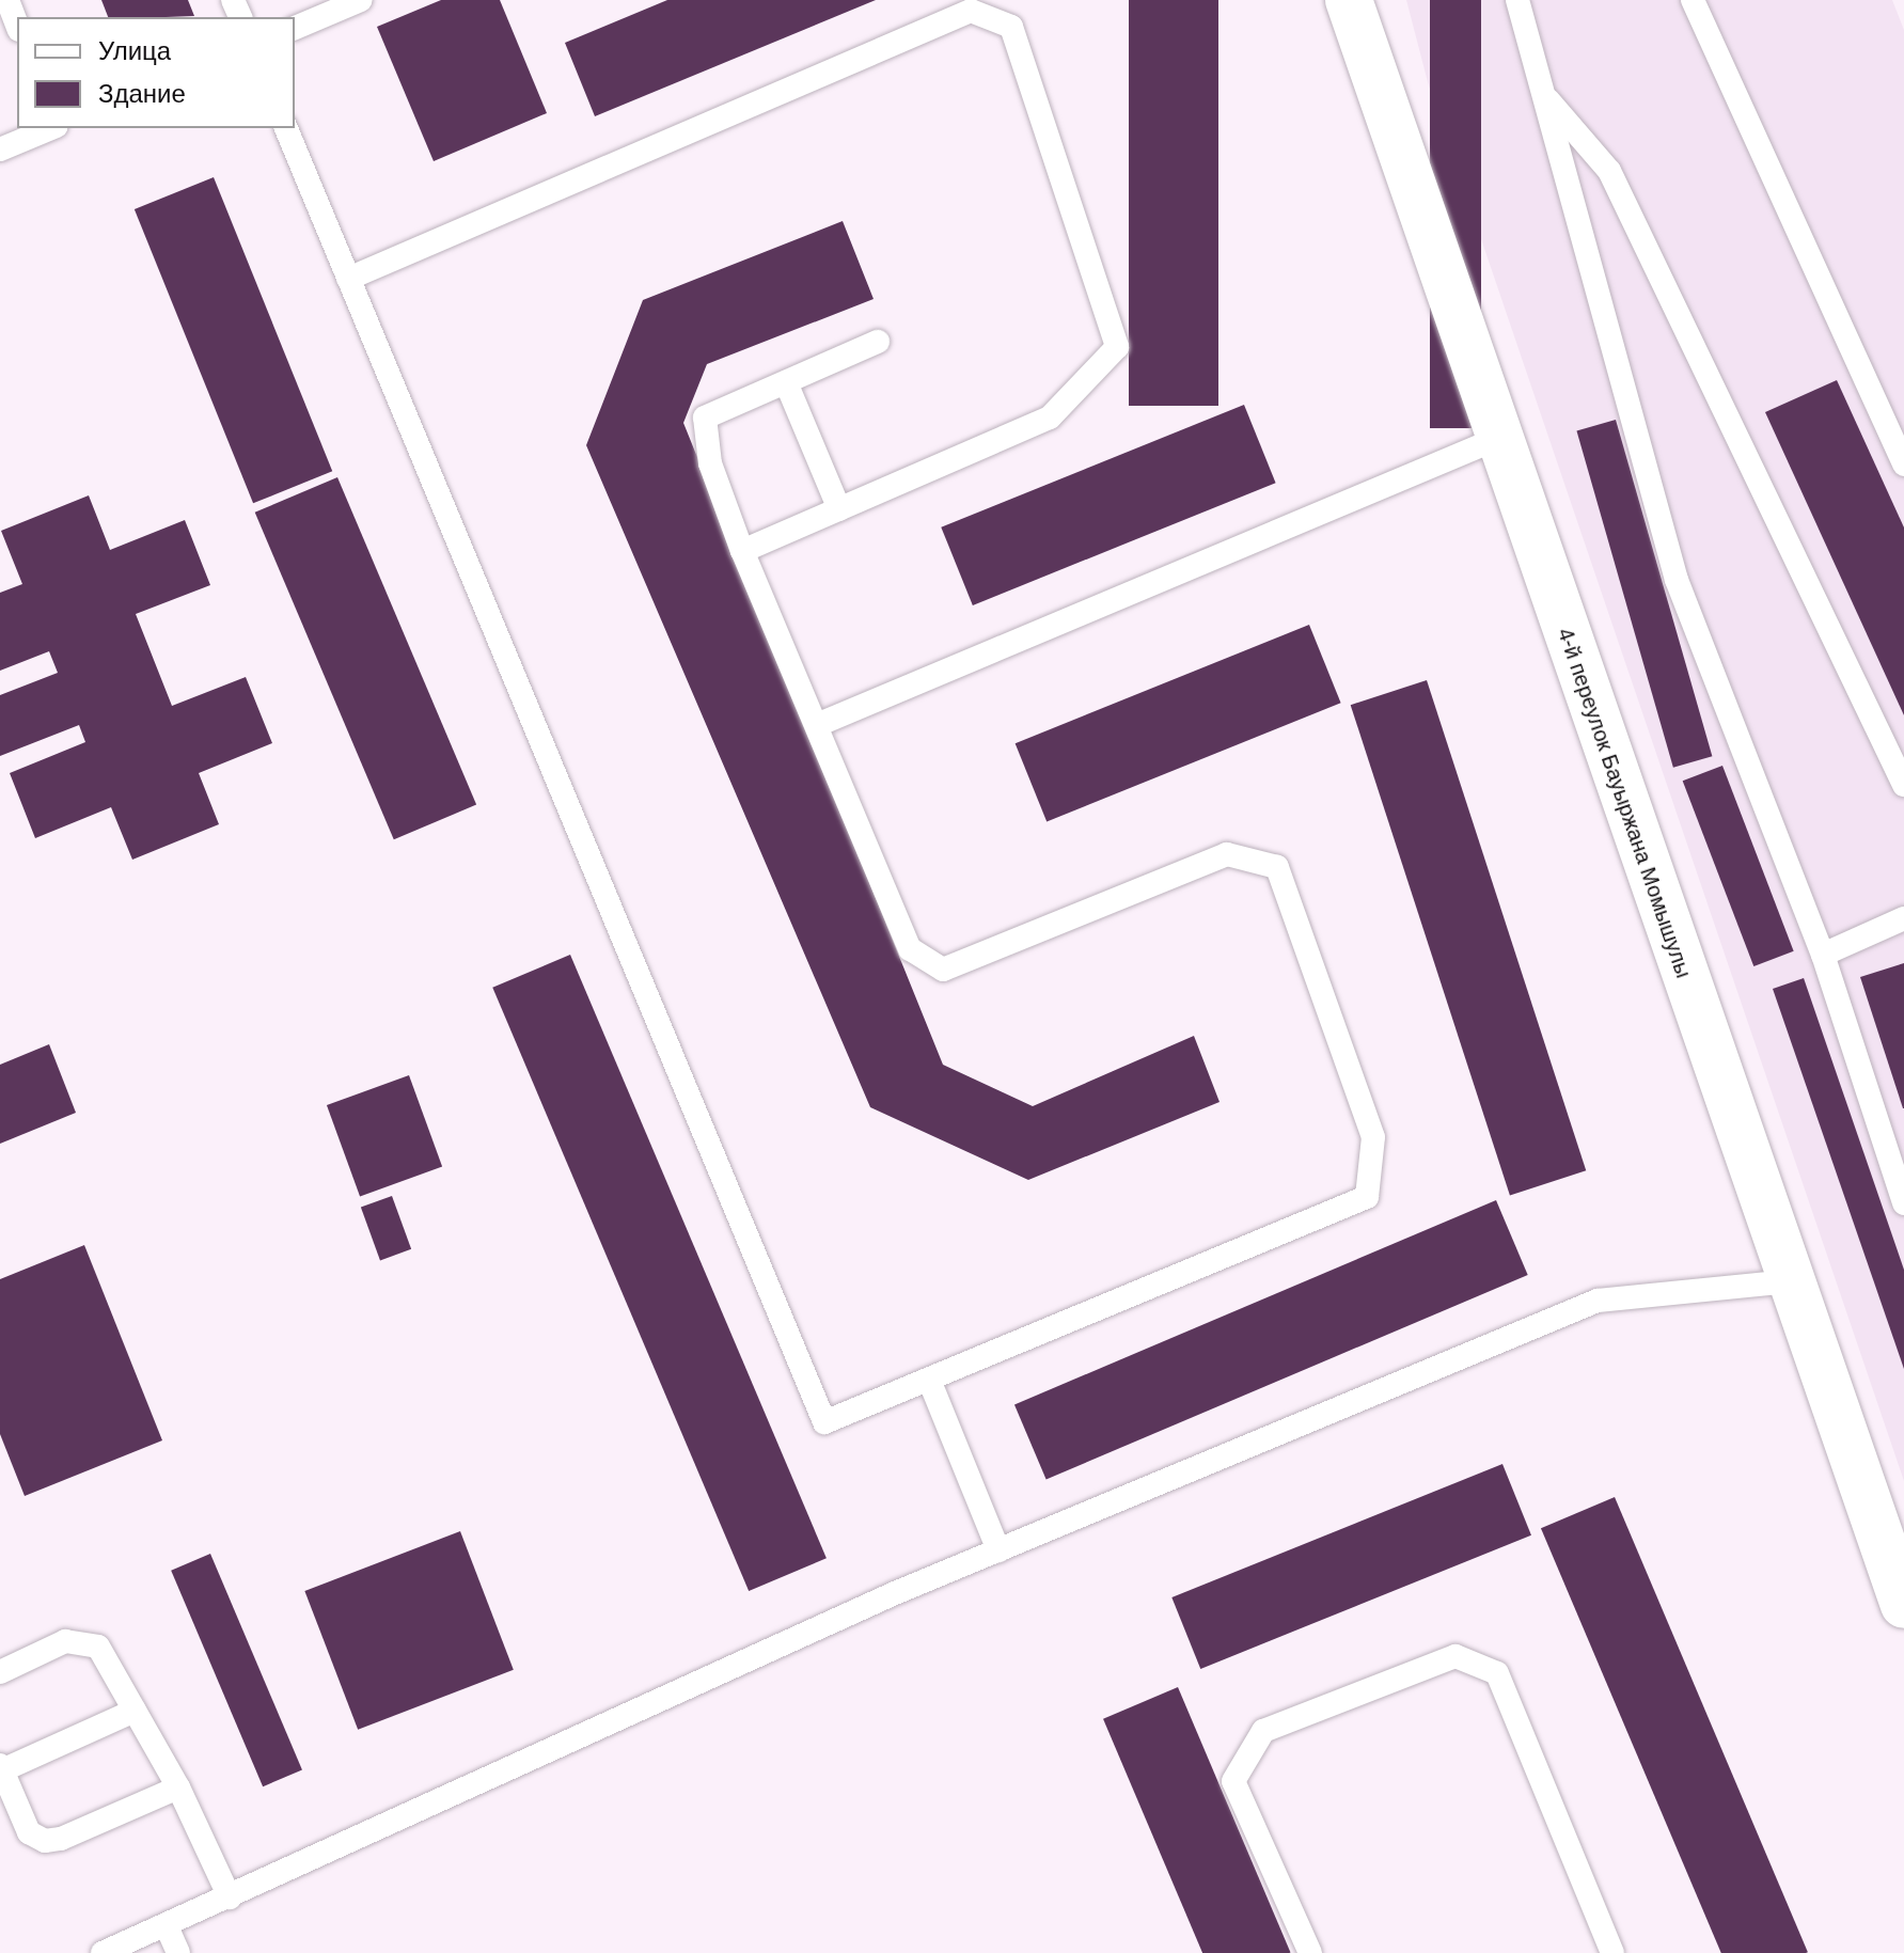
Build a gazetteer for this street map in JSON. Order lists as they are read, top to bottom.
{
  "streets": {
    "street": ["4-й переулок Бауыржана Момышулы"]
  },
  "legend": ["Улица", "Здание"]
}
